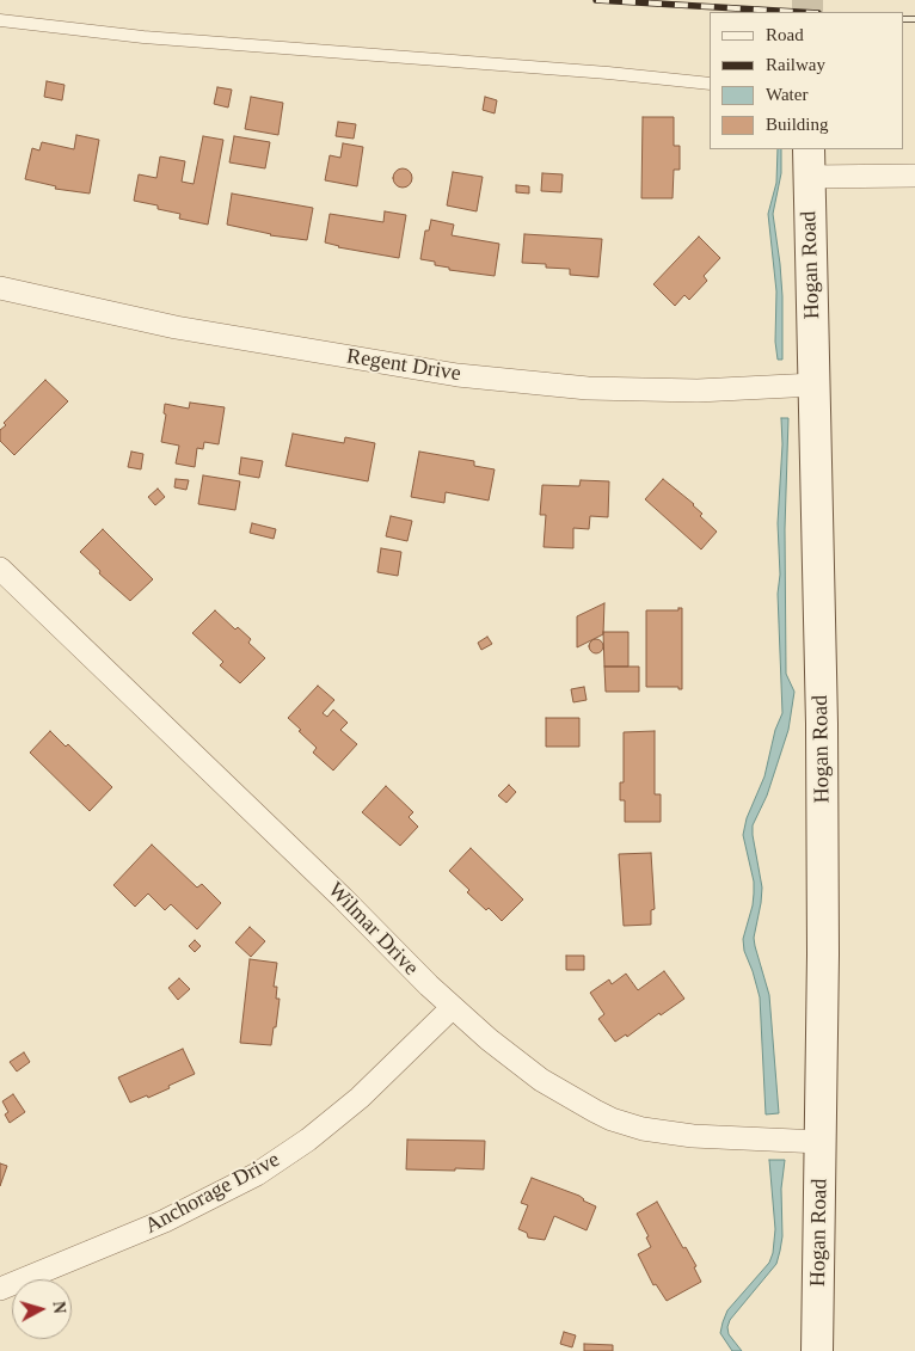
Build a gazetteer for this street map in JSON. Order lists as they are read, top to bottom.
{
  "streets": {
    "street": [
      "Hogan Road",
      "Regent Drive",
      "Wilmar Drive",
      "Anchorage Drive"
    ]
  },
  "crossings": [
    ["Hogan Road", "Regent Drive"],
    ["Hogan Road", "Wilmar Drive"],
    ["Wilmar Drive", "Anchorage Drive"]
  ],
  "legend": [
    "Road",
    "Railway",
    "Water",
    "Building"
  ],
  "north": "right"
}
